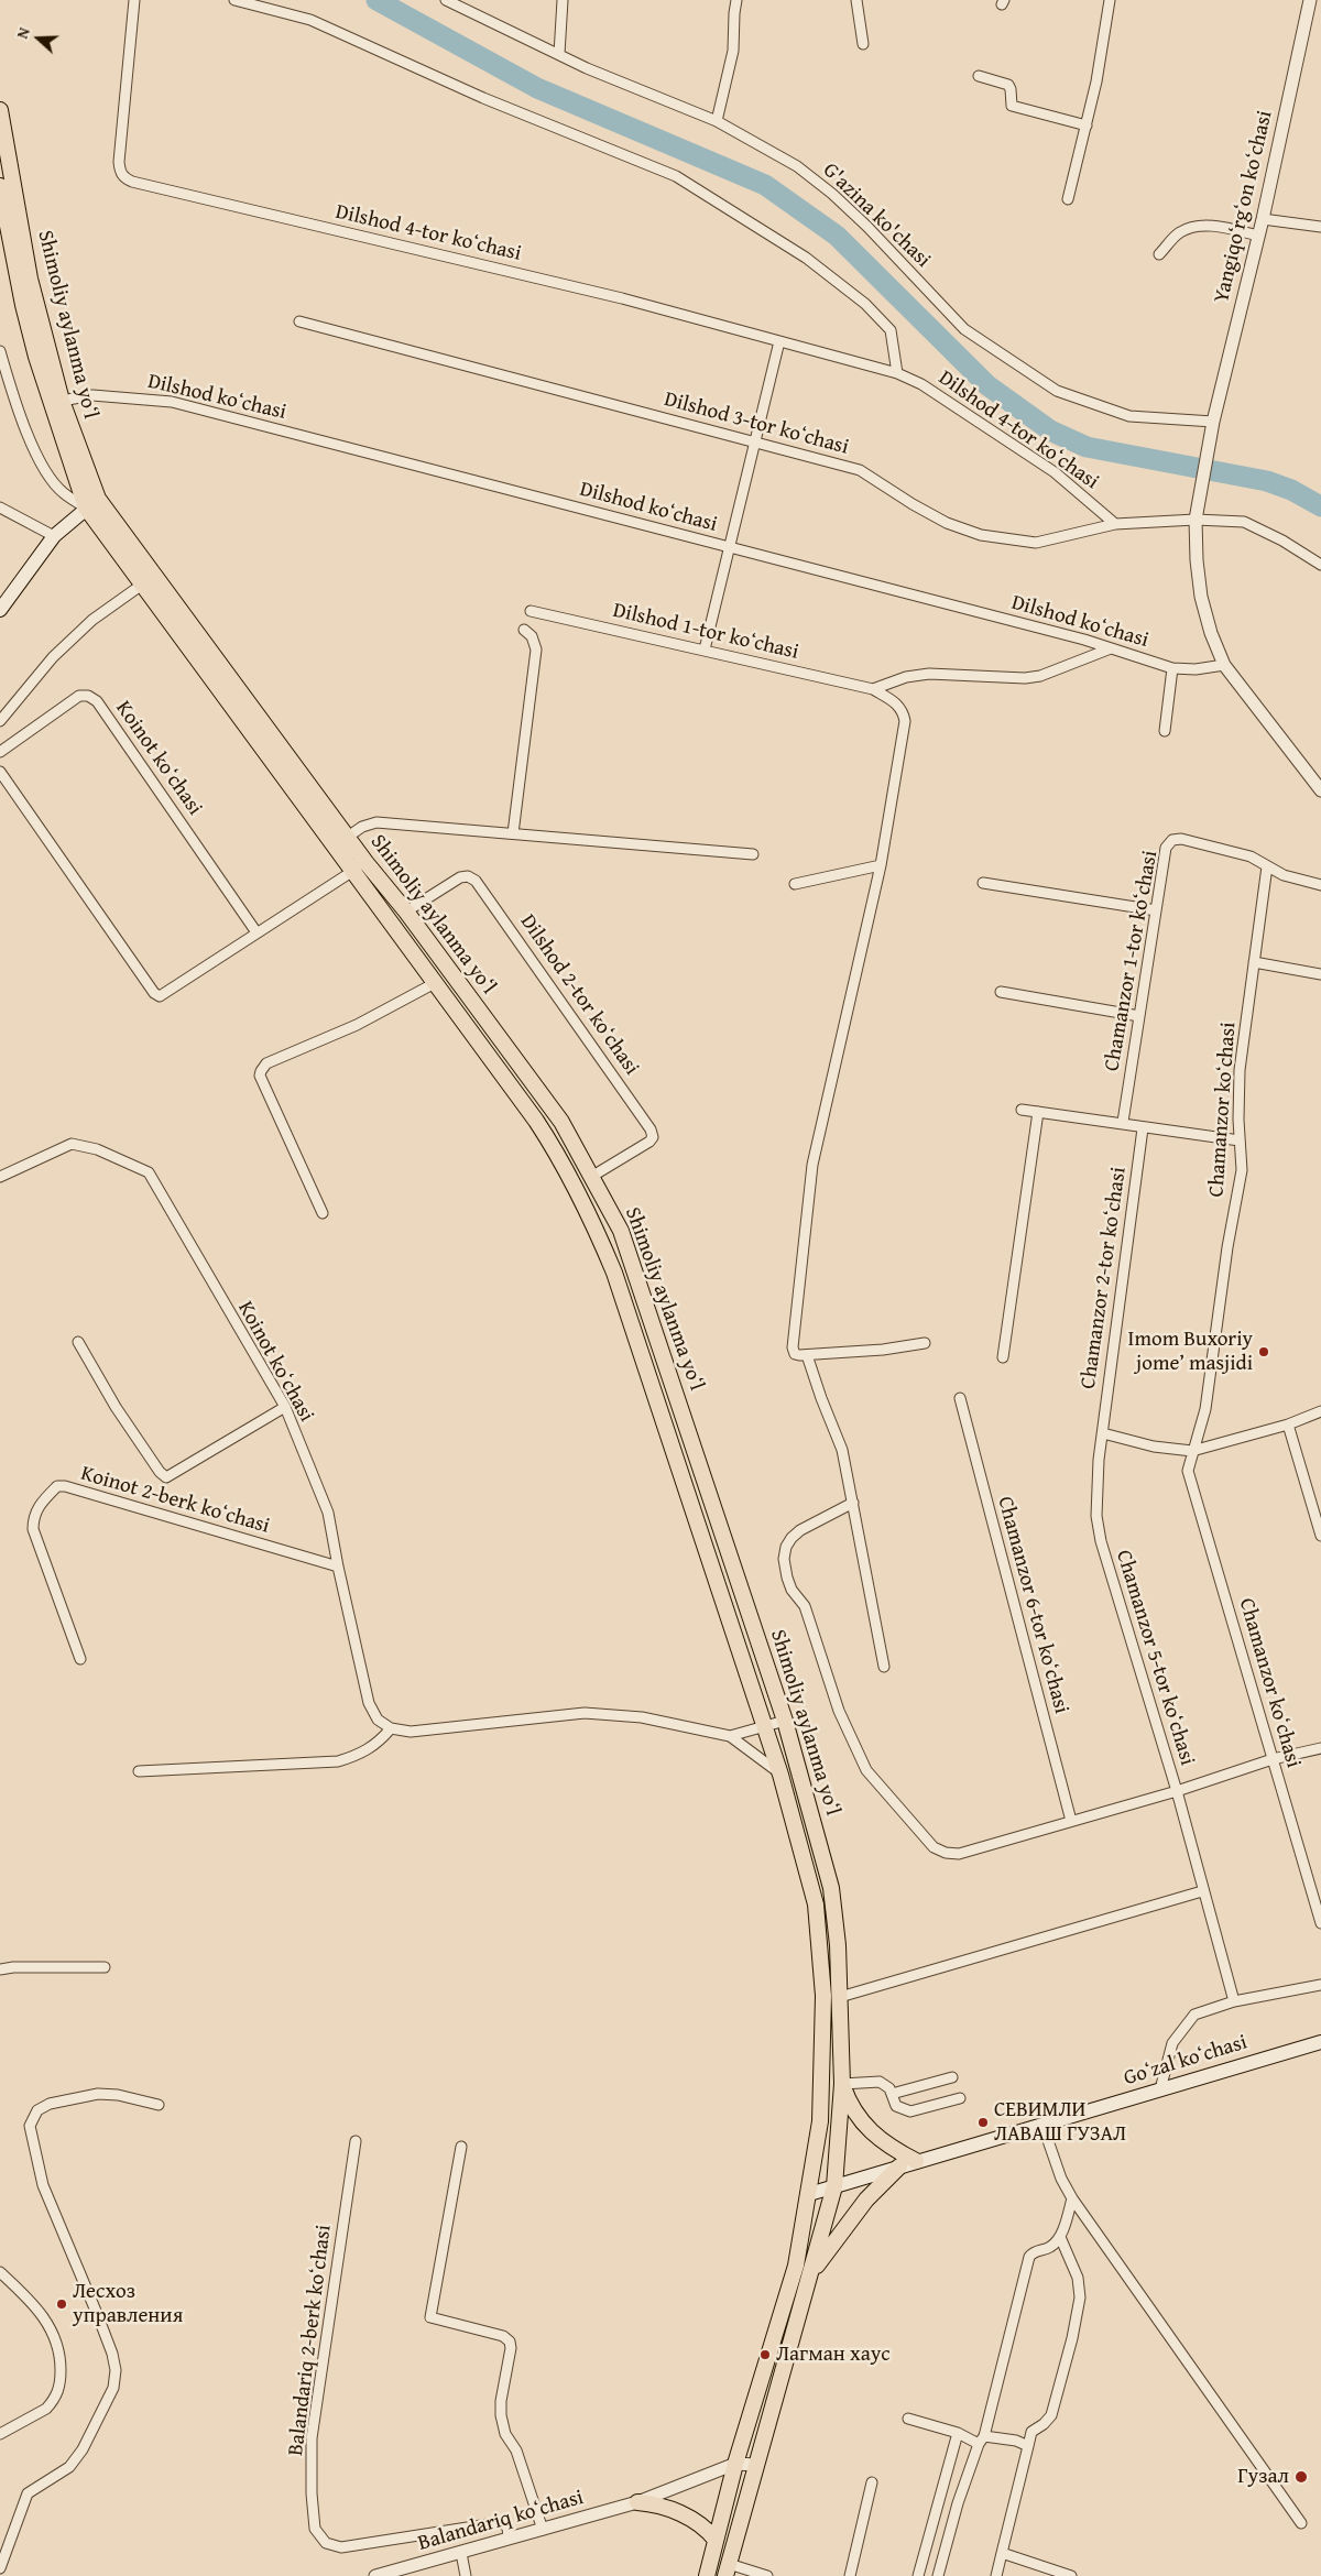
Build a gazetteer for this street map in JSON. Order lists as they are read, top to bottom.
{
  "streets": {
    "main road": ["Shimoliy aylanma yoʻl", "Goʻzal koʻchasi"],
    "street": [
      "Yangiqoʻrgʻon koʻchasi",
      "G'azina ko'chasi",
      "Dilshod 4-tor koʻchasi",
      "Dilshod koʻchasi",
      "Dilshod 3-tor koʻchasi",
      "Dilshod 1-tor koʻchasi",
      "Koinot koʻchasi",
      "Chamanzor 1-tor koʻchasi",
      "Dilshod 2-tor koʻchasi",
      "Chamanzor koʻchasi",
      "Chamanzor 2-tor koʻchasi",
      "Koinot 2-berk koʻchasi",
      "Chamanzor 6-tor koʻchasi",
      "Chamanzor 5-tor koʻchasi",
      "Balandariq 2-berk koʻchasi",
      "Balandariq koʻchasi"
    ]
  },
  "crossings": [
    ["Yangiqoʻrgʻon koʻchasi", "G'azina ko'chasi"],
    ["Yangiqoʻrgʻon koʻchasi", "Dilshod 3-tor koʻchasi"],
    ["Dilshod 4-tor koʻchasi", "Dilshod 3-tor koʻchasi"],
    ["Shimoliy aylanma yoʻl", "Dilshod koʻchasi"],
    ["Shimoliy aylanma yoʻl", "Dilshod 2-tor koʻchasi"],
    ["Shimoliy aylanma yoʻl", "Goʻzal koʻchasi"],
    ["Shimoliy aylanma yoʻl", "Balandariq koʻchasi"],
    ["Koinot koʻchasi", "Koinot 2-berk koʻchasi"],
    ["Chamanzor 1-tor koʻchasi", "Chamanzor koʻchasi"],
    ["Chamanzor 2-tor koʻchasi", "Chamanzor 5-tor koʻchasi"],
    ["Balandariq 2-berk koʻchasi", "Balandariq koʻchasi"]
  ],
  "places": [
    "Imom Buxoriy jome’ masjidi",
    "СЕВИМЛИ ЛАВАШ ГУЗАЛ",
    "Лесхоз управления",
    "Лагман хаус",
    "Гузал"
  ],
  "north": "left"
}
